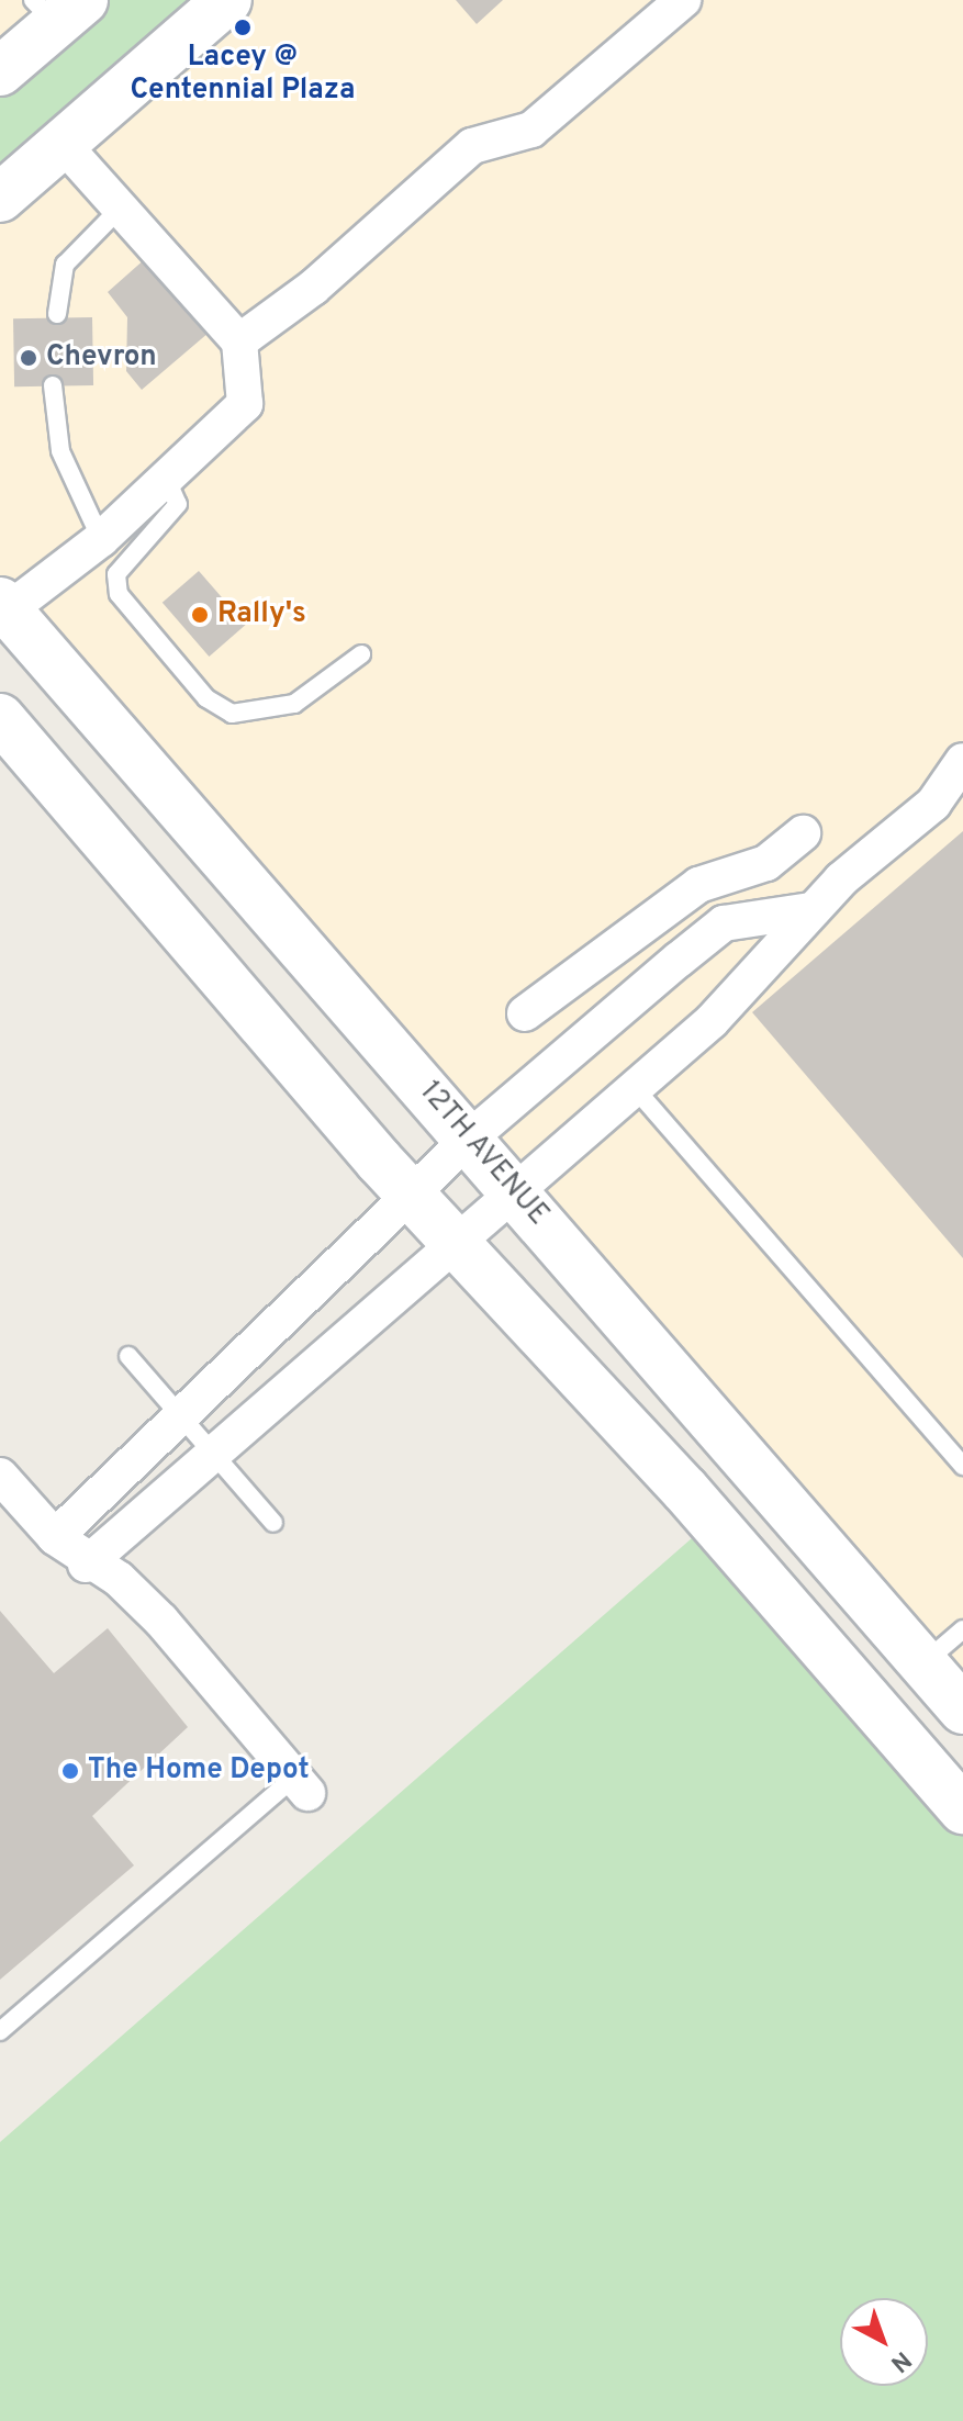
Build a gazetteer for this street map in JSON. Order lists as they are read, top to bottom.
{
  "streets": {
    "main road": ["12TH AVENUE"]
  },
  "places": [
    "Lacey @ Centennial Plaza",
    "Chevron",
    "Rally's",
    "The Home Depot"
  ],
  "north": "bottom right"
}
